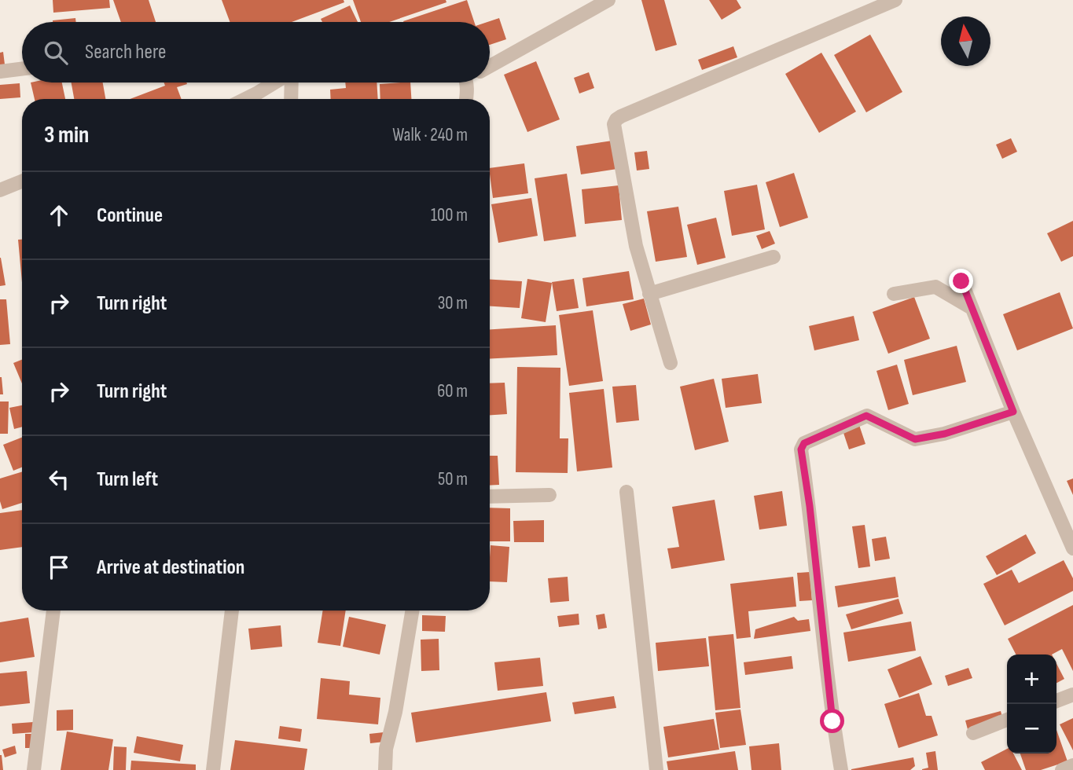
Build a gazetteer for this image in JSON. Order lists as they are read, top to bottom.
{
  "north": "top",
  "page": {
    "search": "Search here",
    "heading": ["3 min", "Walk · 240 m"],
    "list": [
      ["Continue", "100 m"],
      ["Turn right", "30 m"],
      ["Turn right", "60 m"],
      ["Turn left", "50 m"],
      "Arrive at destination"
    ],
    "map_buttons": ["+", "−"]
  }
}
